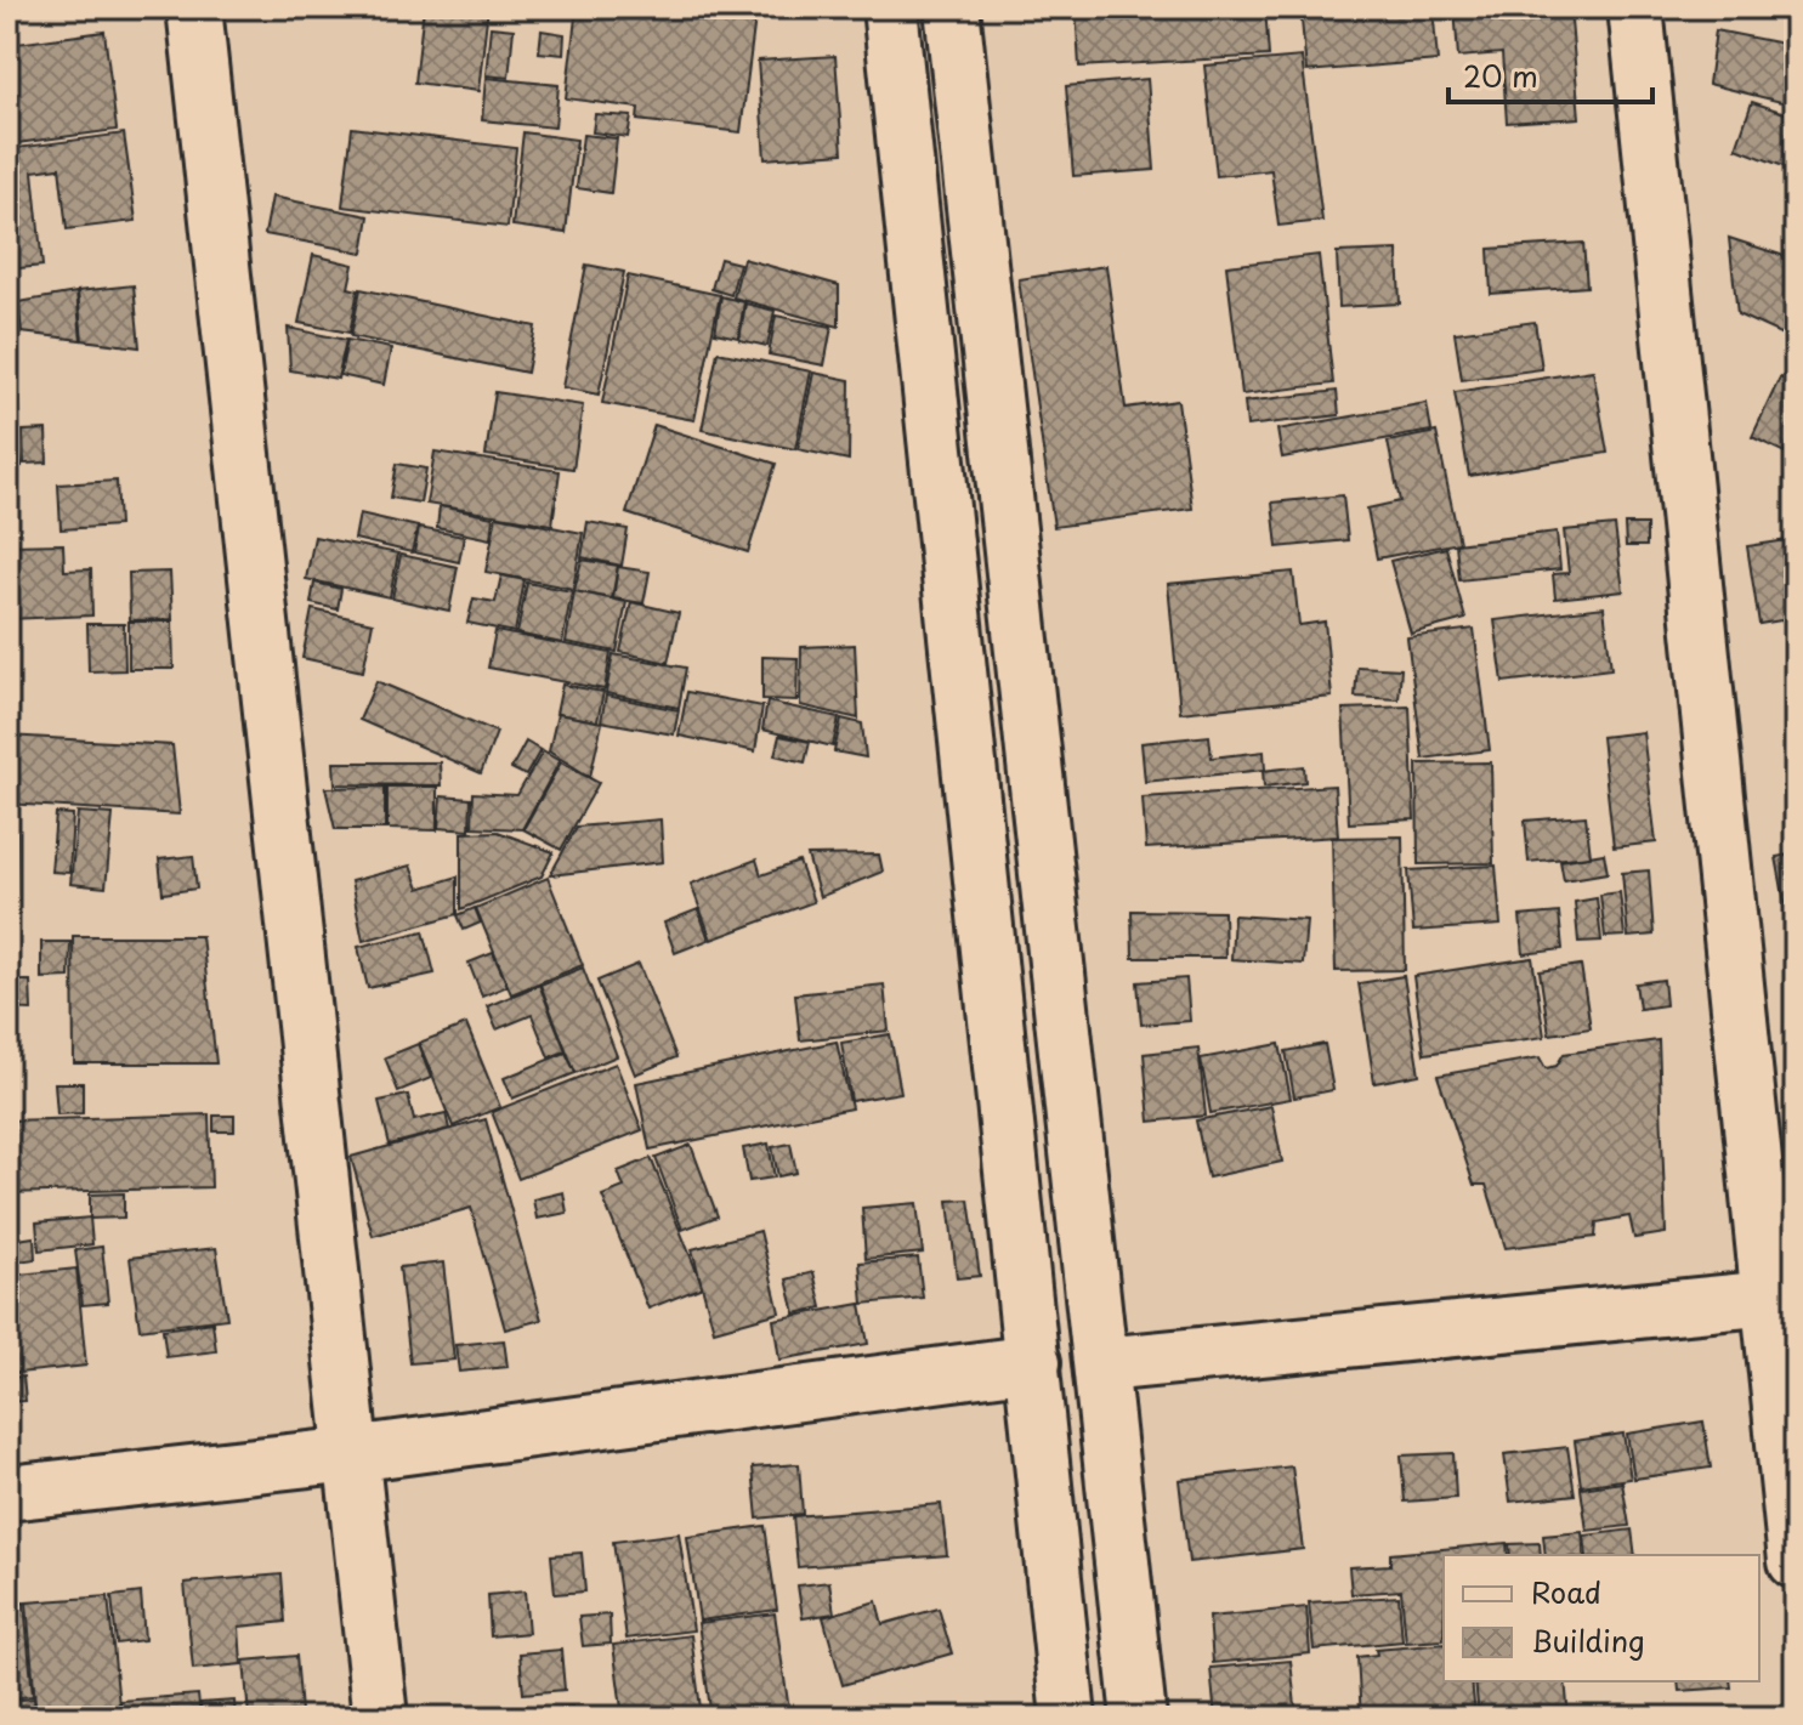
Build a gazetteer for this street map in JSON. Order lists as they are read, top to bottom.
{
  "legend": ["Road", "Building"],
  "scale_bar": "20 m"
}
